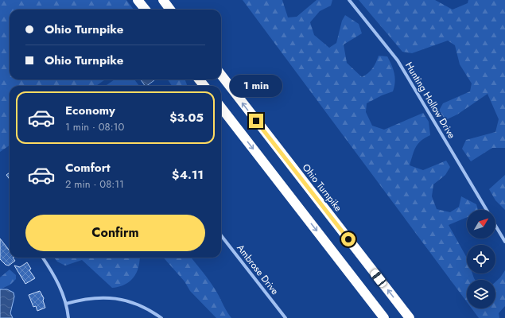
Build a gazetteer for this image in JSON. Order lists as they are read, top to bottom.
{
  "streets": {
    "highway": ["Ohio Turnpike"],
    "street": ["Hunting Hollow Drive", "Ambrose Drive"]
  },
  "north": "top right",
  "page": {
    "banner": ["Ohio Turnpike", "Ohio Turnpike"],
    "bubble": "1 min",
    "list": [
      {
        "name": "Economy",
        "note": "1 min · 08:10",
        "value": "$3.05"
      },
      {
        "name": "Comfort",
        "note": "2 min · 08:11",
        "value": "$4.11"
      }
    ],
    "buttons": "Confirm"
  }
}
